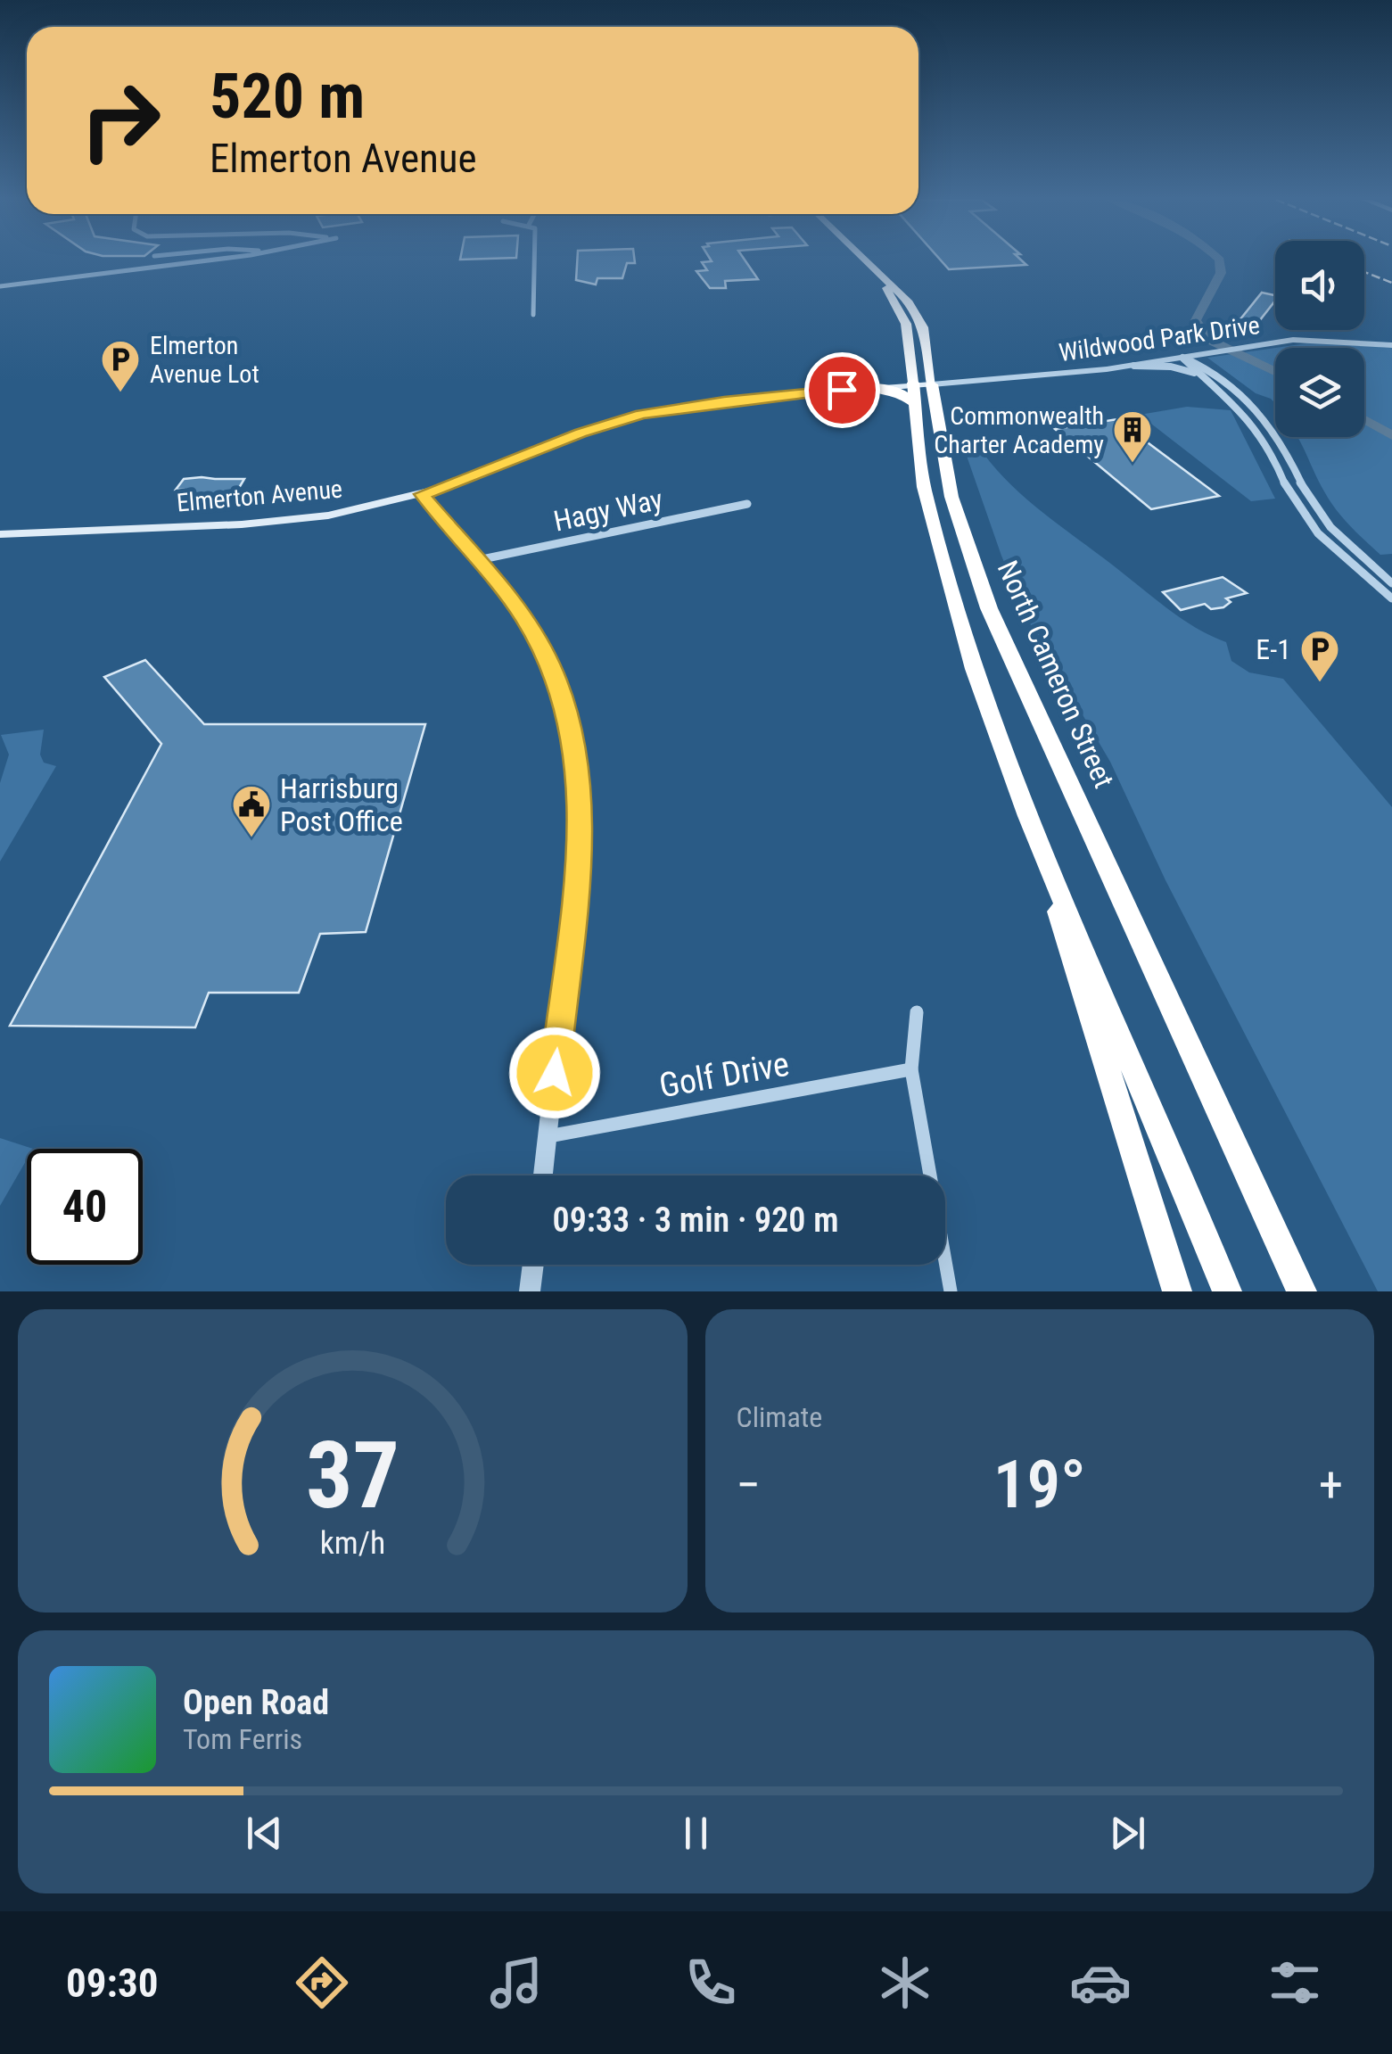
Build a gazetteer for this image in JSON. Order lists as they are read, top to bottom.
{
  "streets": {
    "highway": ["North Cameron Street"],
    "main road": ["Elmerton Avenue"],
    "street": ["Wildwood Park Drive", "Hagy Way", "Golf Drive"]
  },
  "crossings": [
    ["Wildwood Park Drive", "North Cameron Street"]
  ],
  "places": {
    "parking": ["Elmerton Avenue Lot", "E-1"],
    "building": ["Commonwealth Charter Academy"],
    "public building": ["Harrisburg Post Office"]
  },
  "page": {
    "turn": ["520 m", "Elmerton Avenue"],
    "limit": "40",
    "trip": "09:33 · 3 min · 920 m",
    "tile": "Climate",
    "heat": ["−", "19°", "+"],
    "song": ["Open Road", "Tom Ferris"],
    "tabs": "09:30",
    "gauge": ["37", "km/h"]
  }
}
